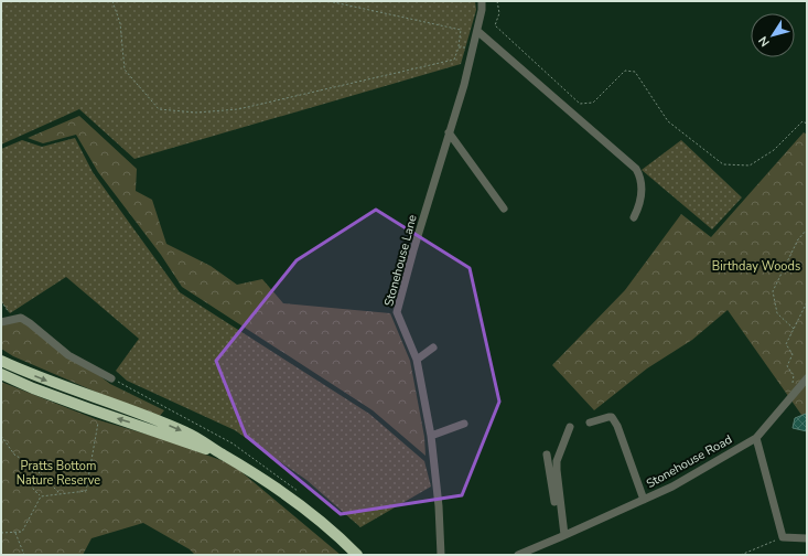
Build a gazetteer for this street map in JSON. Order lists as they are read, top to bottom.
{
  "streets": {
    "street": ["Stonehouse Lane", "Stonehouse Road"]
  },
  "parks": ["Birthday Woods", "Pratts Bottom Nature Reserve"],
  "north": "bottom left"
}
